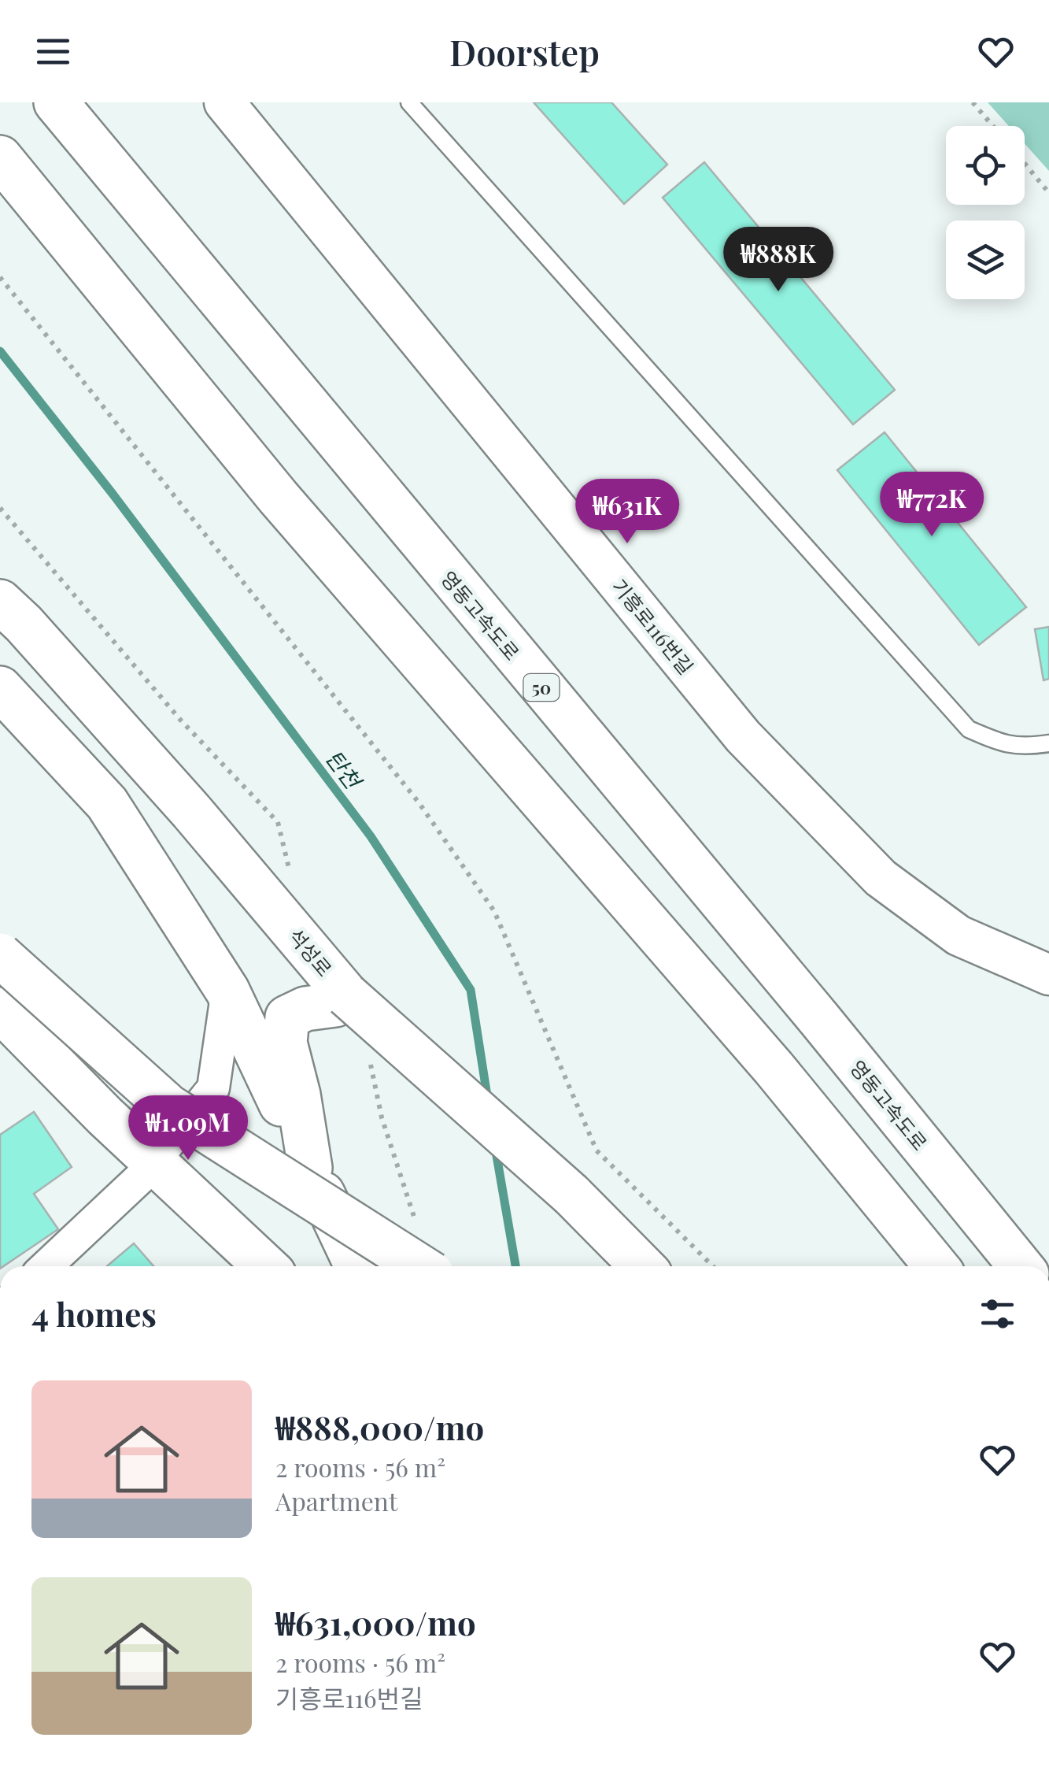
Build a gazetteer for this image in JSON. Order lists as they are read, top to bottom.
{
  "streets": {
    "main road": ["영동고속도로", "50", "석성로"],
    "street": ["기흥로116번길"]
  },
  "water": ["탄천"],
  "page": {
    "header": "Doorstep",
    "price": [
      "₩888K",
      "₩772K",
      "₩631K",
      "₩1.09M"
    ],
    "heading": "4 homes",
    "list": [
      {
        "name": "₩888,000/mo",
        "note": "2 rooms · 56 m² · Apartment"
      },
      {
        "name": "₩631,000/mo",
        "note": "2 rooms · 56 m² · 기흥로116번길"
      }
    ]
  }
}
